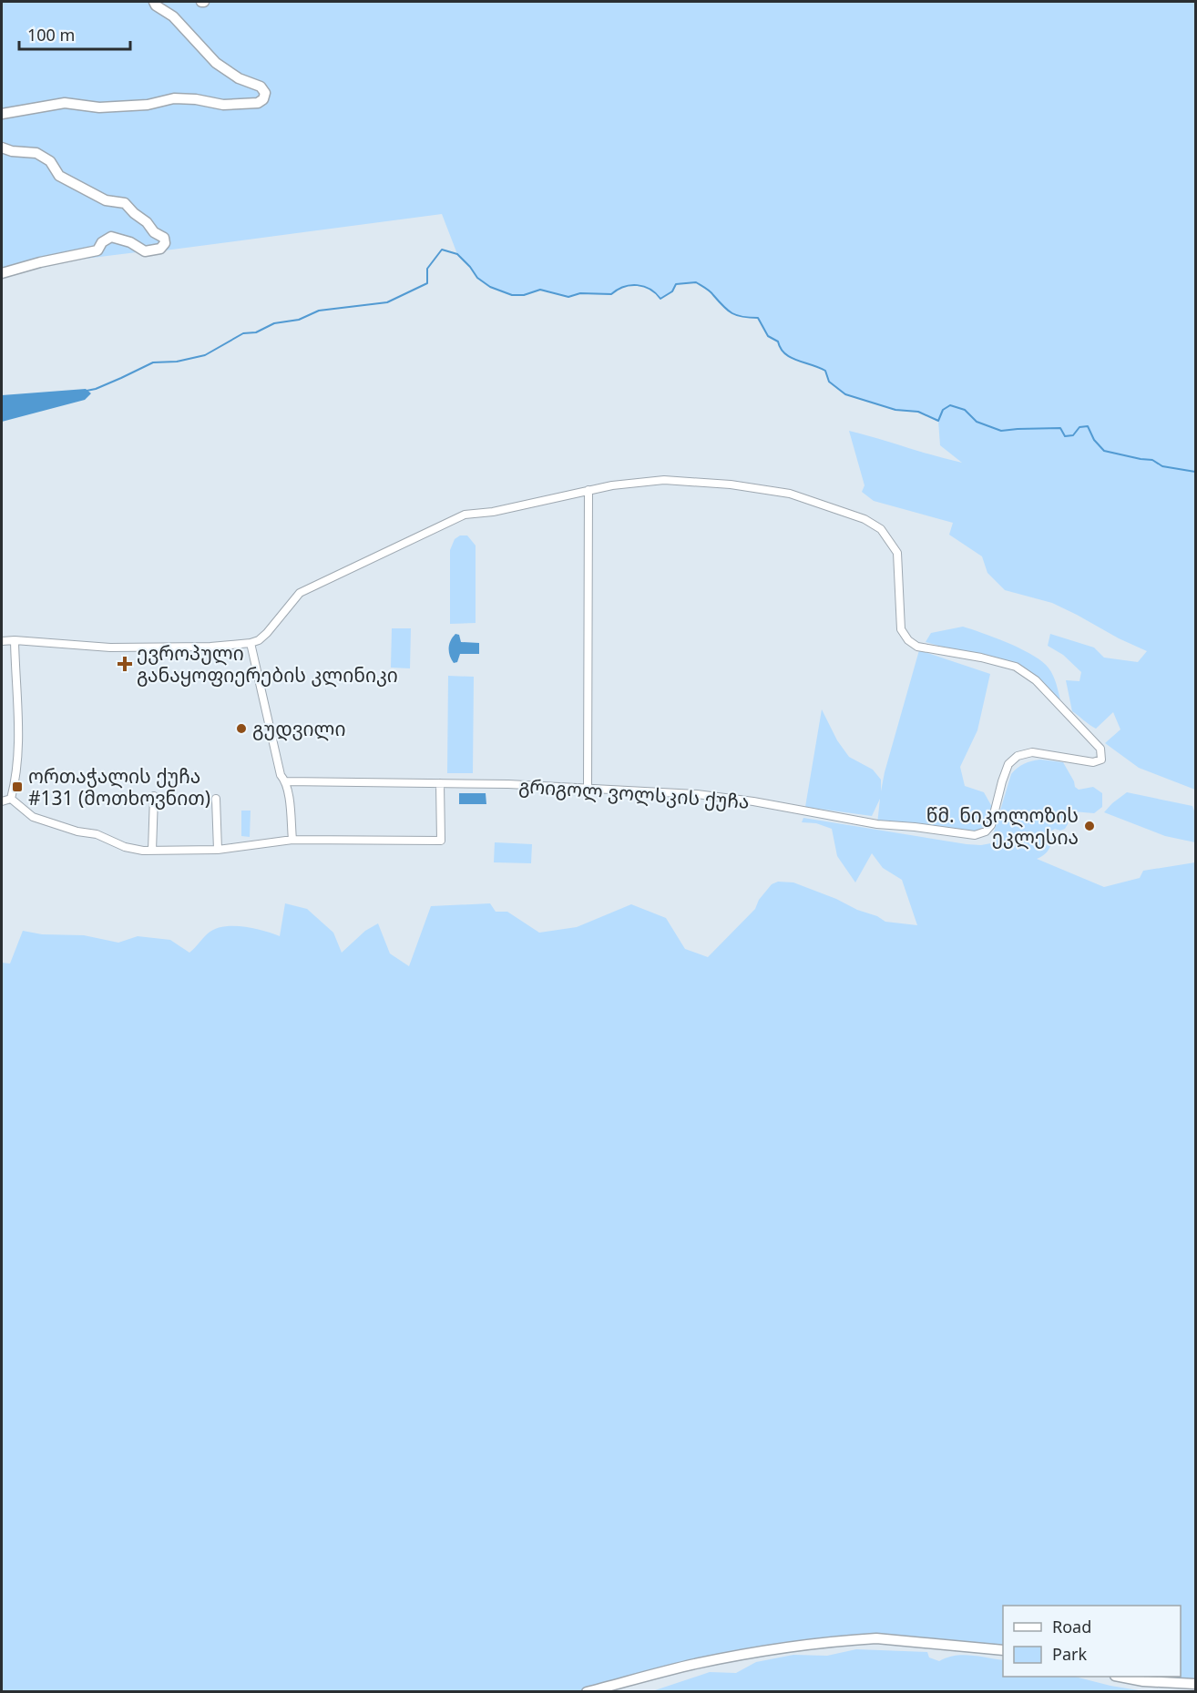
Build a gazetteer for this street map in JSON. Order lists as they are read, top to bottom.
{
  "streets": {
    "street": ["გრიგოლ ვოლსკის ქუჩა"]
  },
  "places": {
    "health": ["ევროპული განაყოფიერების კლინიკი"],
    "other": ["გუდვილი", "წმ. ნიკოლოზის ეკლესია"],
    "transit": ["ორთაჭალის ქუჩა #131 (მოთხოვნით)"]
  },
  "legend": ["Road", "Park"],
  "scale_bar": "100 m"
}
